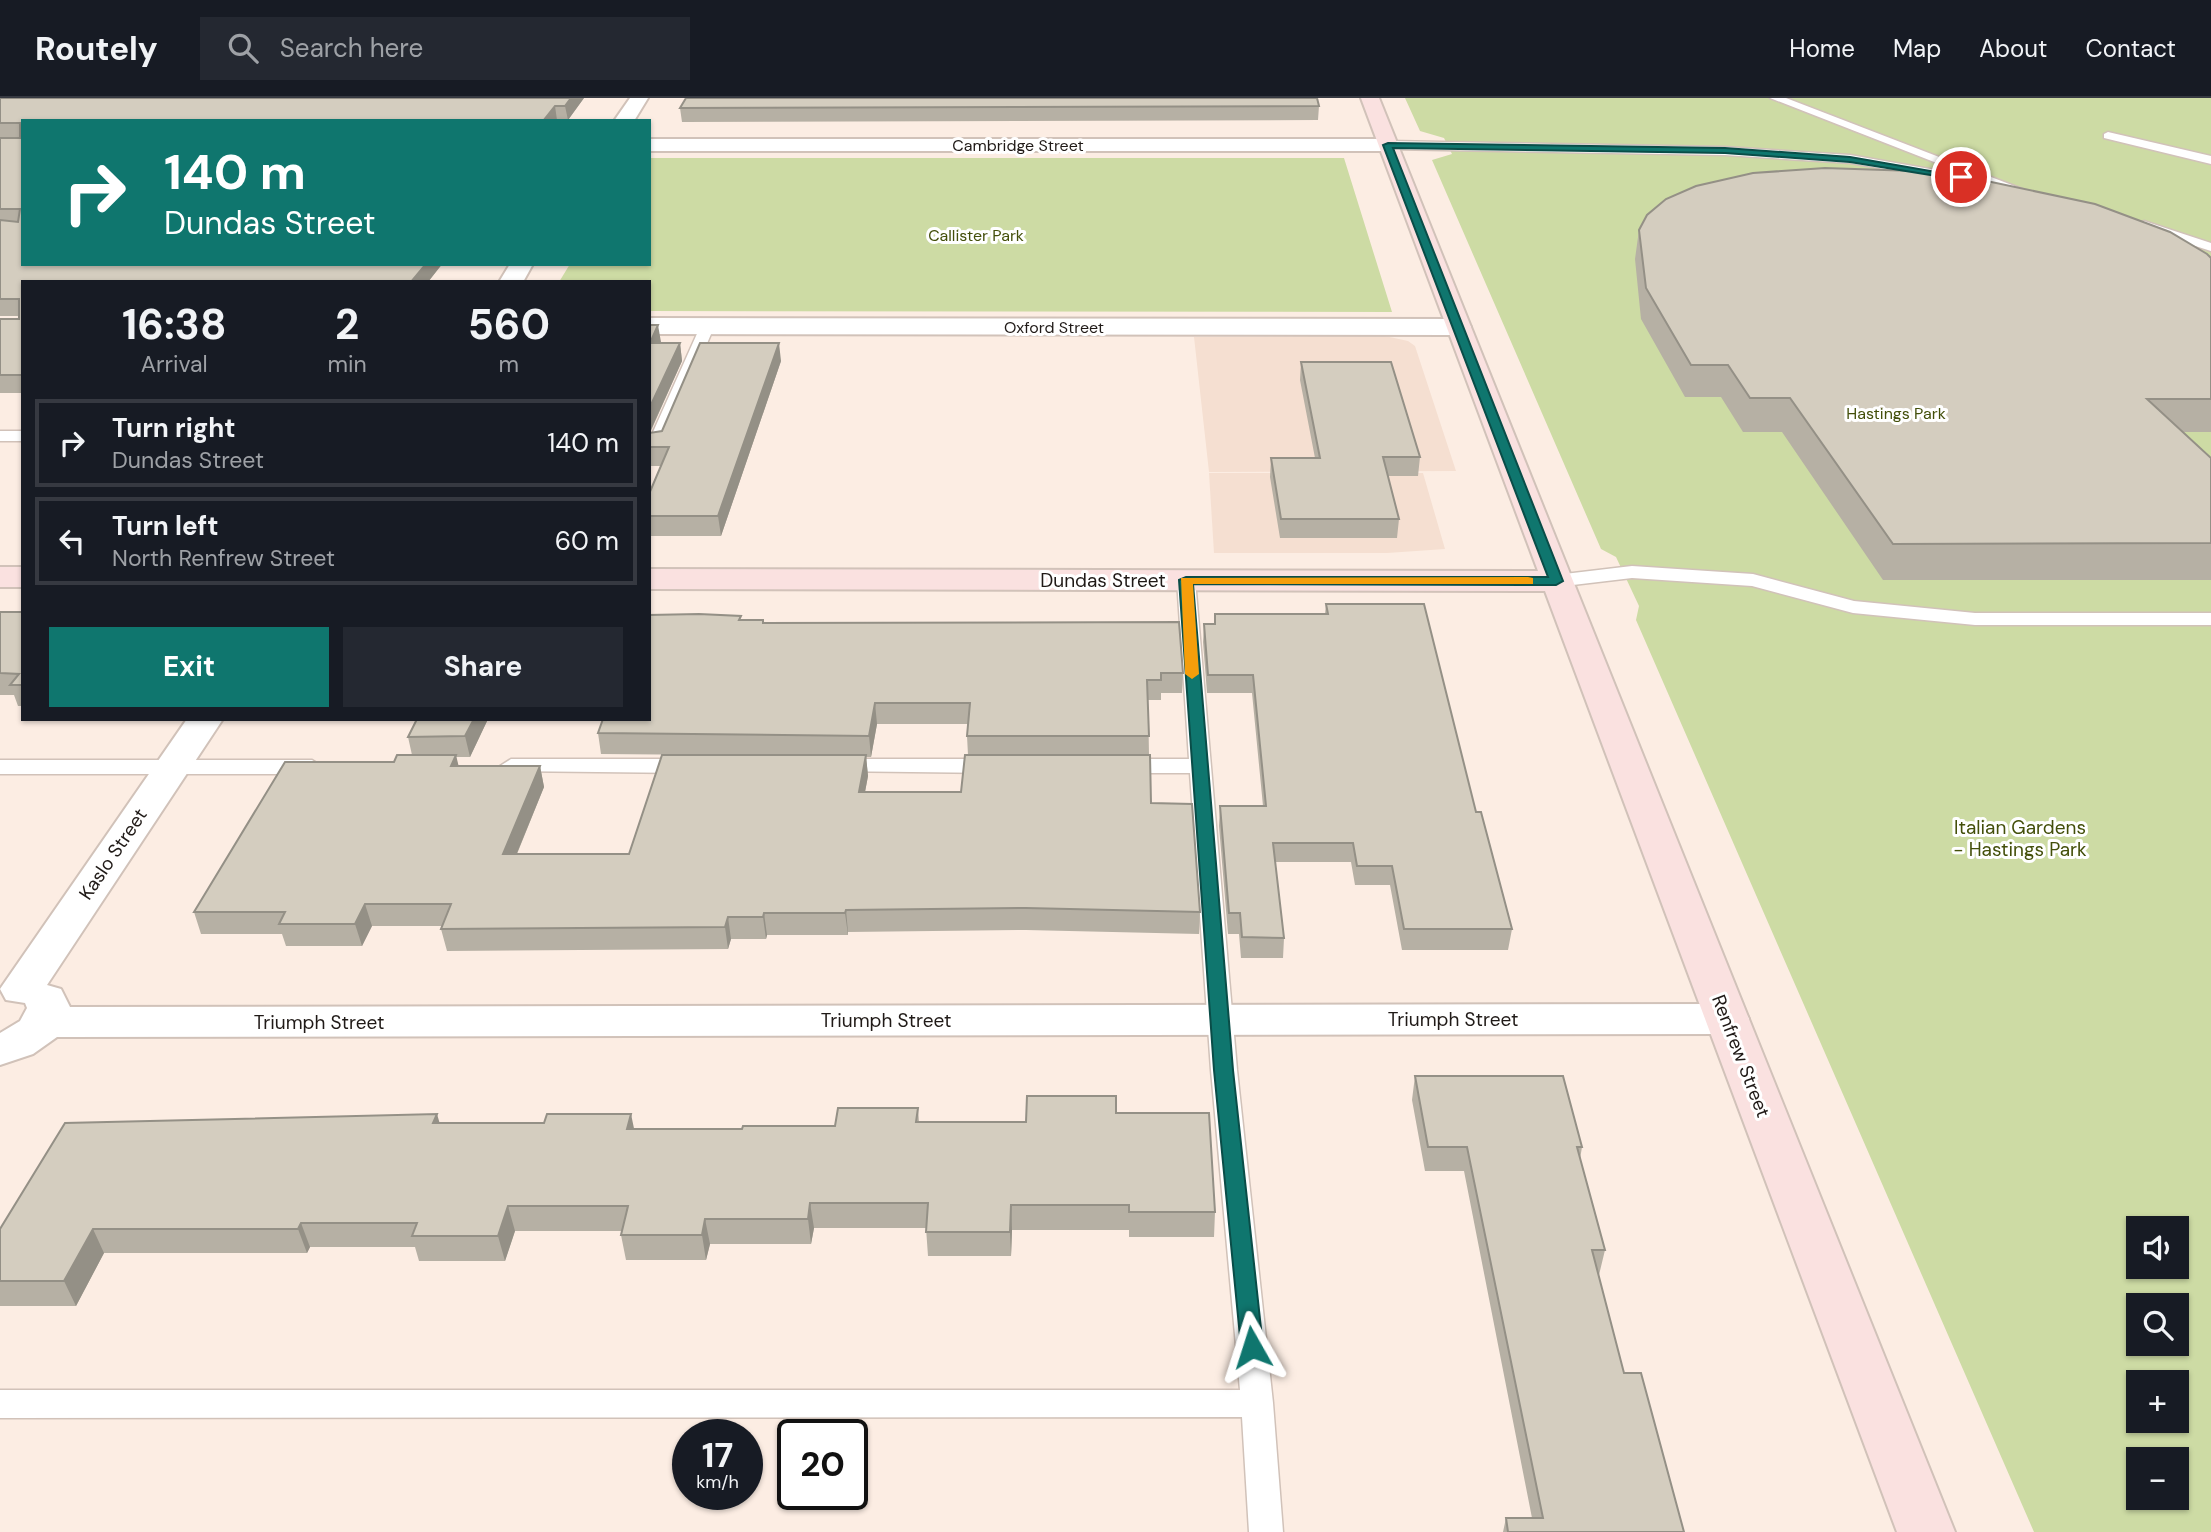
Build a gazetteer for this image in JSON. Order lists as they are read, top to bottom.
{
  "streets": {
    "street": [
      "Cambridge Street",
      "Oxford Street",
      "Dundas Street",
      "Kaslo Street",
      "Triumph Street",
      "Renfrew Street"
    ]
  },
  "crossings": [
    ["Cambridge Street", "Renfrew Street"],
    ["Oxford Street", "Renfrew Street"],
    ["Dundas Street", "Renfrew Street"],
    ["Kaslo Street", "Triumph Street"],
    ["Triumph Street", "Renfrew Street"]
  ],
  "parks": ["Callister Park", "Hastings Park", "Italian Gardens - Hastings Park"],
  "page": {
    "header": "Routely",
    "search": "Search here",
    "nav": [
      "Home",
      "Map",
      "About",
      "Contact"
    ],
    "turn": ["140 m", "Dundas Street"],
    "eta": [
      "16:38",
      "Arrival",
      "2",
      "min",
      "560",
      "m"
    ],
    "list": [
      {
        "name": "Turn right",
        "note": "Dundas Street",
        "value": "140 m"
      },
      {
        "name": "Turn left",
        "note": "North Renfrew Street",
        "value": "60 m"
      }
    ],
    "buttons": ["Exit", "Share"],
    "map_buttons": ["+", "−"],
    "speed": "17 km/h",
    "limit": "20"
  }
}
